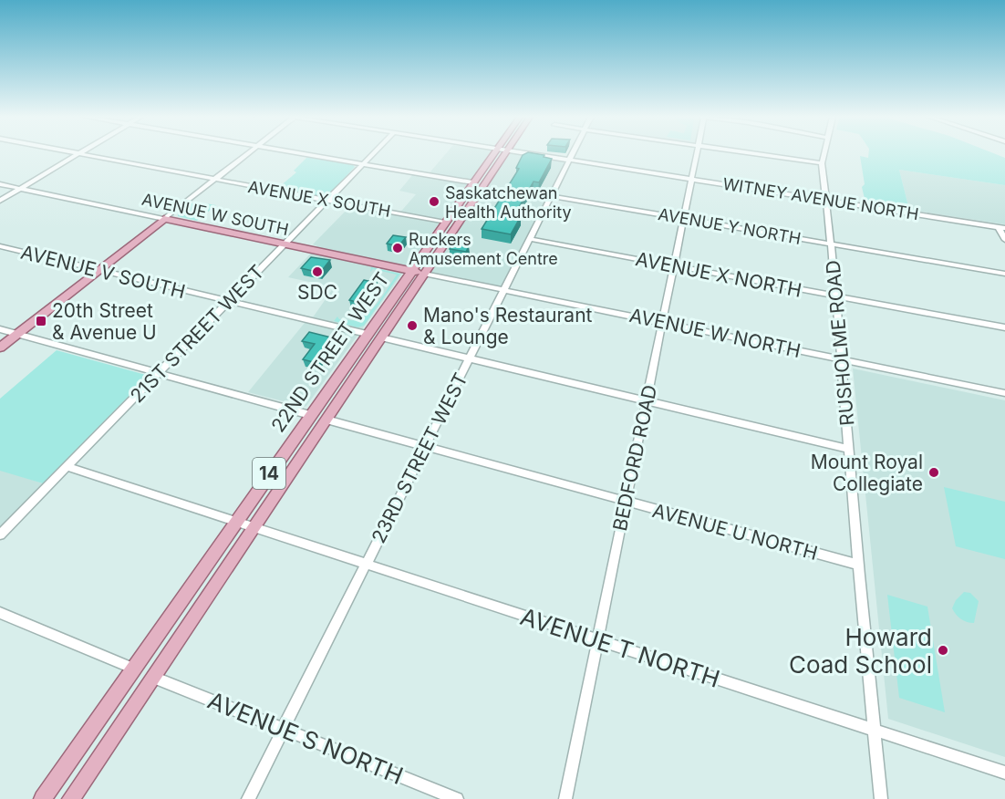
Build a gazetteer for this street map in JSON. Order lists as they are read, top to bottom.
{
  "streets": {
    "main road": ["AVENUE W SOUTH", "22ND STREET WEST", "14"],
    "street": [
      "AVENUE X SOUTH",
      "WITNEY AVENUE NORTH",
      "AVENUE Y NORTH",
      "AVENUE V SOUTH",
      "AVENUE X NORTH",
      "AVENUE W NORTH",
      "21ST STREET WEST",
      "RUSHOLME ROAD",
      "23RD STREET WEST",
      "BEDFORD ROAD",
      "AVENUE U NORTH",
      "AVENUE T NORTH",
      "AVENUE S NORTH"
    ]
  },
  "crossings": [
    ["AVENUE X SOUTH", "21ST STREET WEST"],
    ["AVENUE X SOUTH", "22ND STREET WEST"],
    ["WITNEY AVENUE NORTH", "RUSHOLME ROAD"],
    ["WITNEY AVENUE NORTH", "23RD STREET WEST"],
    ["WITNEY AVENUE NORTH", "BEDFORD ROAD"],
    ["AVENUE W SOUTH", "AVENUE W NORTH"],
    ["AVENUE W SOUTH", "21ST STREET WEST"],
    ["AVENUE W SOUTH", "22ND STREET WEST"],
    ["AVENUE Y NORTH", "RUSHOLME ROAD"],
    ["AVENUE Y NORTH", "23RD STREET WEST"],
    ["AVENUE Y NORTH", "BEDFORD ROAD"],
    ["AVENUE V SOUTH", "21ST STREET WEST"],
    ["AVENUE V SOUTH", "22ND STREET WEST"],
    ["AVENUE X NORTH", "RUSHOLME ROAD"],
    ["AVENUE X NORTH", "23RD STREET WEST"],
    ["AVENUE X NORTH", "BEDFORD ROAD"],
    ["AVENUE W NORTH", "RUSHOLME ROAD"],
    ["AVENUE W NORTH", "22ND STREET WEST"],
    ["AVENUE W NORTH", "23RD STREET WEST"],
    ["AVENUE W NORTH", "BEDFORD ROAD"],
    ["21ST STREET WEST", "AVENUE T NORTH"],
    ["RUSHOLME ROAD", "AVENUE U NORTH"],
    ["RUSHOLME ROAD", "AVENUE T NORTH"],
    ["22ND STREET WEST", "AVENUE U NORTH"],
    ["22ND STREET WEST", "AVENUE T NORTH"],
    ["22ND STREET WEST", "AVENUE S NORTH"],
    ["23RD STREET WEST", "AVENUE U NORTH"],
    ["23RD STREET WEST", "AVENUE T NORTH"],
    ["23RD STREET WEST", "AVENUE S NORTH"],
    ["BEDFORD ROAD", "AVENUE U NORTH"],
    ["BEDFORD ROAD", "AVENUE T NORTH"]
  ],
  "places": {
    "other": [
      "Saskatchewan Health Authority",
      "Ruckers Amusement Centre",
      "SDC",
      "Mano's Restaurant & Lounge",
      "Mount Royal Collegiate",
      "Howard Coad School"
    ],
    "transit": ["20th Street & Avenue U"]
  }
}
